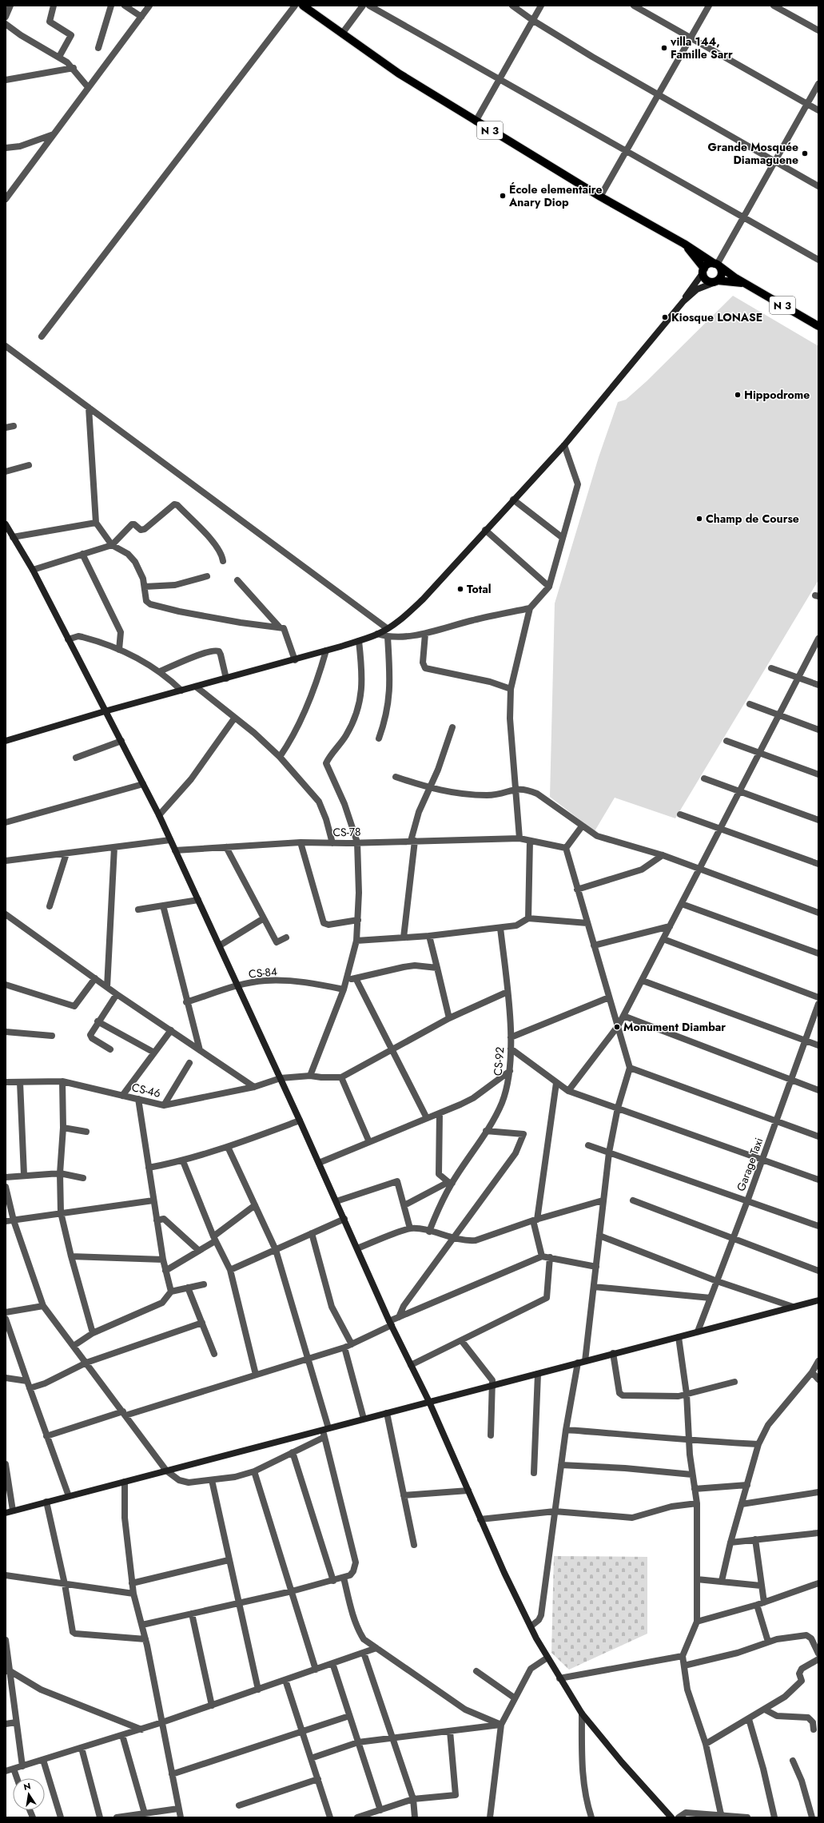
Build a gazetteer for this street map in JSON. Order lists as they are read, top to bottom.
{
  "streets": {
    "main road": ["N 3"],
    "street": [
      "CS-78",
      "CS-84",
      "CS-92",
      "CS-46",
      "Garage Taxi"
    ]
  },
  "places": [
    "villa 144, Famille Sarr",
    "Grande Mosquée Diamaguene",
    "École elementaire Anary Diop",
    "Kiosque LONASE",
    "Hippodrome",
    "Champ de Course",
    "Total",
    "Monument Diambar"
  ],
  "north": "top"
}
